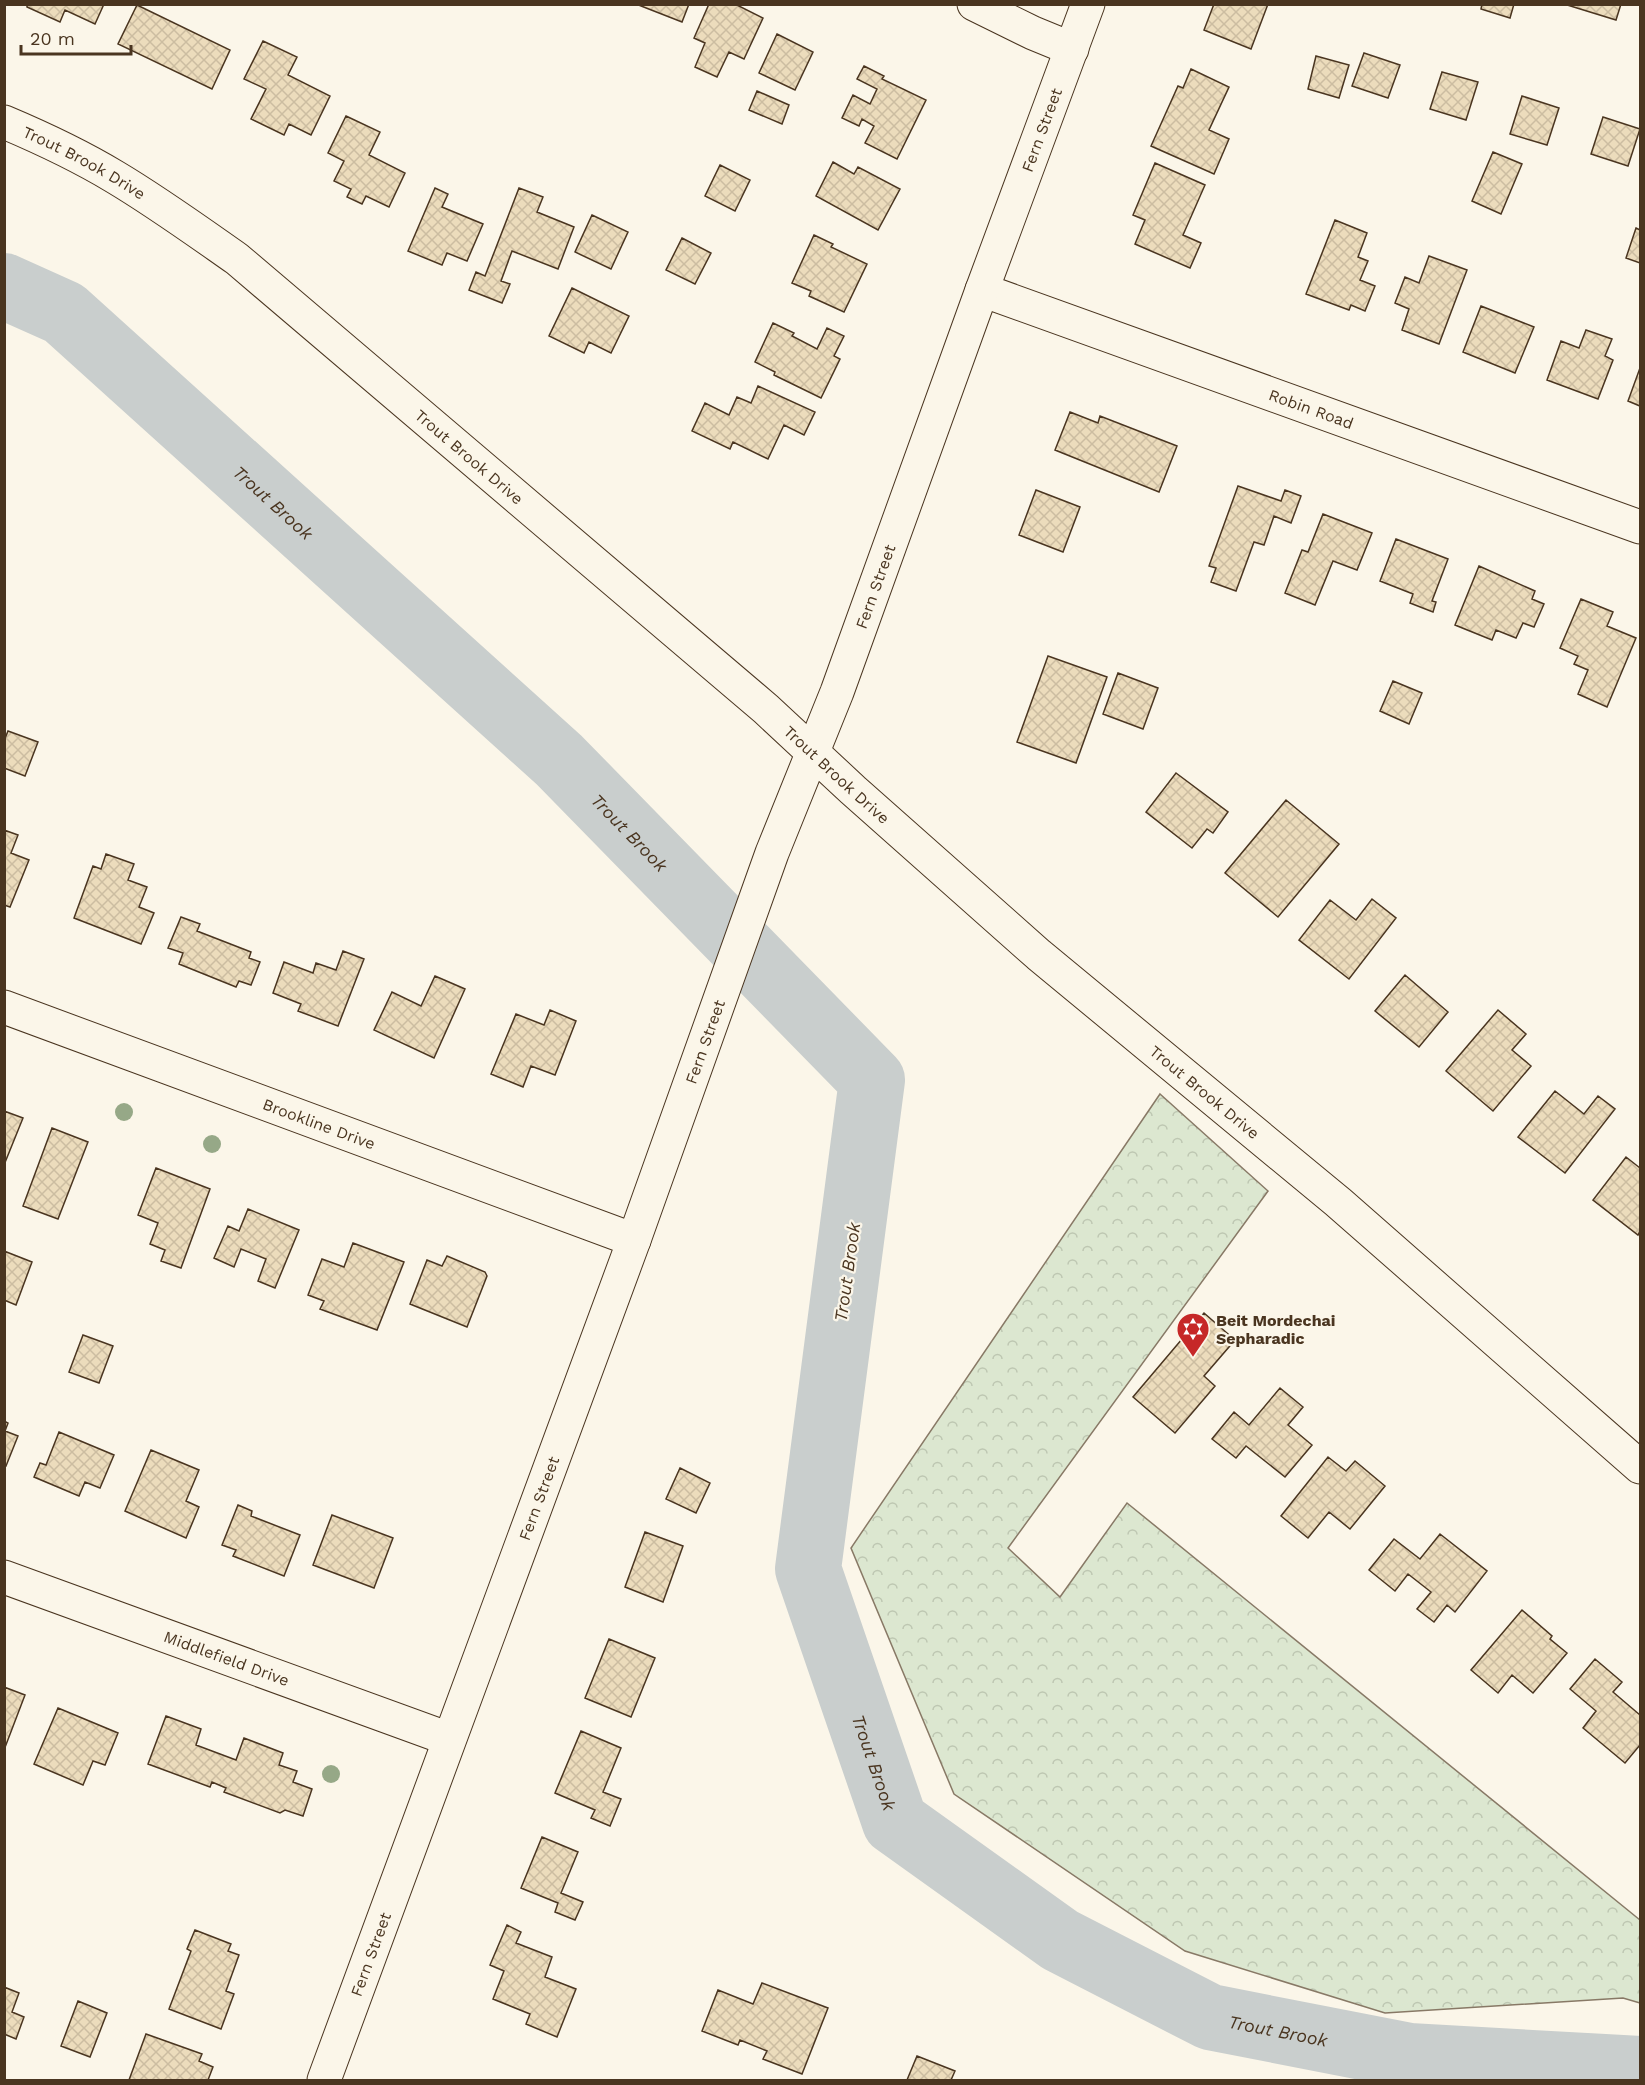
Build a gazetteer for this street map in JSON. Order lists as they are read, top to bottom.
{
  "streets": {
    "street": [
      "Fern Street",
      "Trout Brook Drive",
      "Robin Road",
      "Brookline Drive",
      "Middlefield Drive"
    ]
  },
  "crossings": [
    ["Fern Street", "Trout Brook Drive"],
    ["Fern Street", "Robin Road"],
    ["Fern Street", "Brookline Drive"],
    ["Fern Street", "Middlefield Drive"]
  ],
  "water": ["Trout Brook"],
  "places": {
    "synagogue": ["Beit Mordechai Sepharadic"]
  },
  "scale_bar": "20 m"
}
